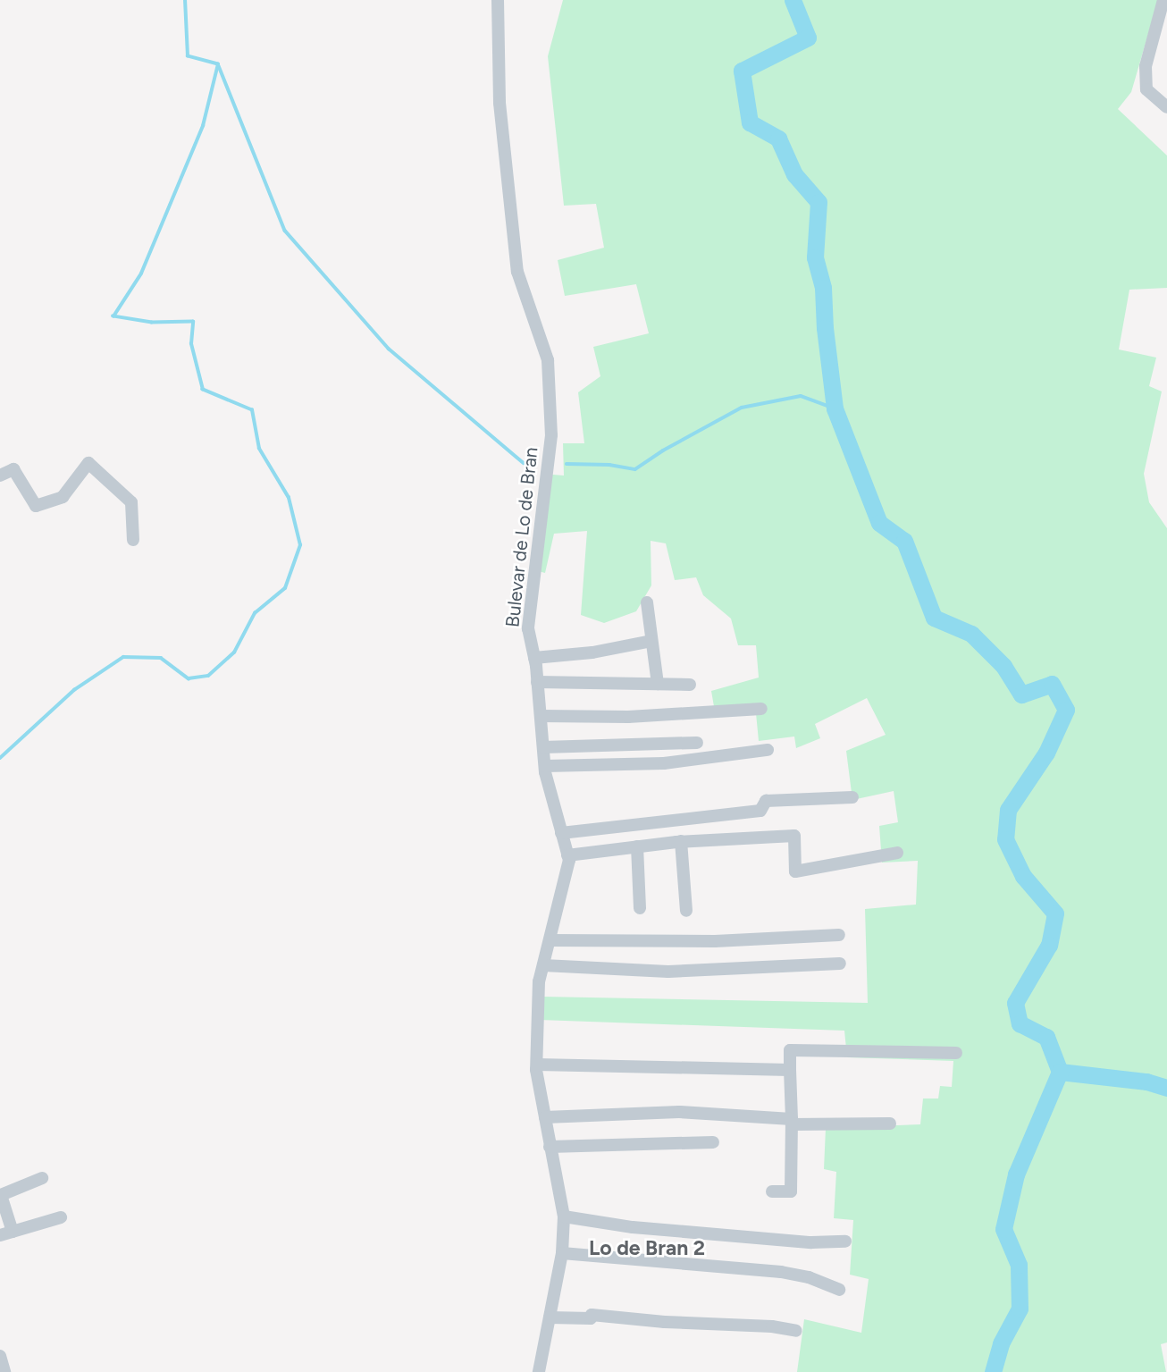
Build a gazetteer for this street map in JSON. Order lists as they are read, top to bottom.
{
  "streets": {
    "street": ["Bulevar de Lo de Bran"]
  },
  "districts": ["Lo de Bran 2"]
}
